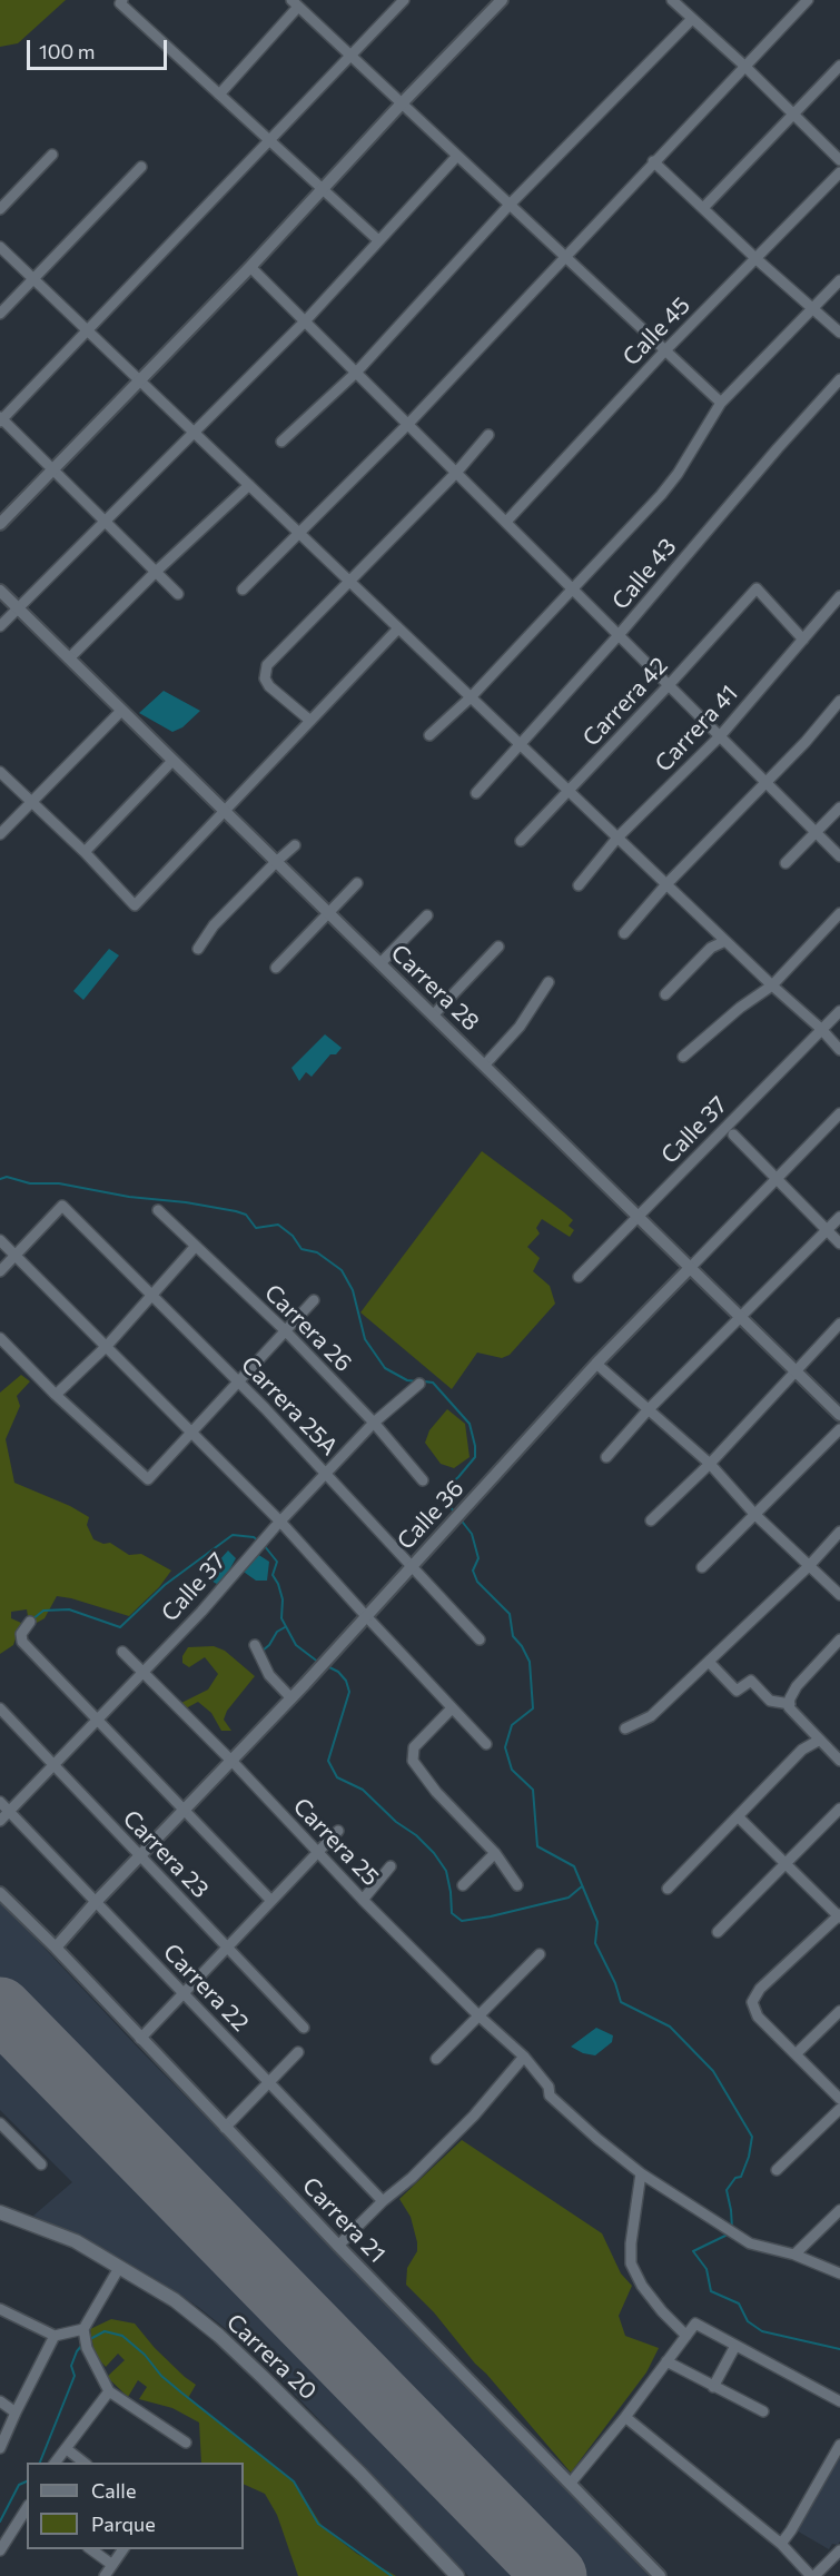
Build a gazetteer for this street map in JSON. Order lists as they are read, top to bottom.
{
  "streets": {
    "main road": ["Carrera 20"],
    "street": [
      "Calle 45",
      "Calle 43",
      "Carrera 42",
      "Carrera 41",
      "Carrera 28",
      "Calle 37",
      "Carrera 26",
      "Carrera 25A",
      "Calle 36",
      "Carrera 25",
      "Carrera 23",
      "Carrera 22",
      "Carrera 21"
    ]
  },
  "crossings": [
    ["Carrera 42", "Carrera 41"],
    ["Carrera 28", "Calle 37"],
    ["Carrera 28", "Calle 36"],
    ["Calle 37", "Carrera 26"],
    ["Calle 37", "Carrera 25A"],
    ["Calle 37", "Carrera 25"],
    ["Calle 37", "Carrera 23"],
    ["Calle 37", "Carrera 22"],
    ["Carrera 25A", "Calle 36"],
    ["Calle 36", "Carrera 25"],
    ["Calle 36", "Carrera 23"],
    ["Calle 36", "Carrera 22"],
    ["Calle 36", "Carrera 21"]
  ],
  "legend": ["Calle", "Parque"],
  "scale_bar": "100 m"
}
